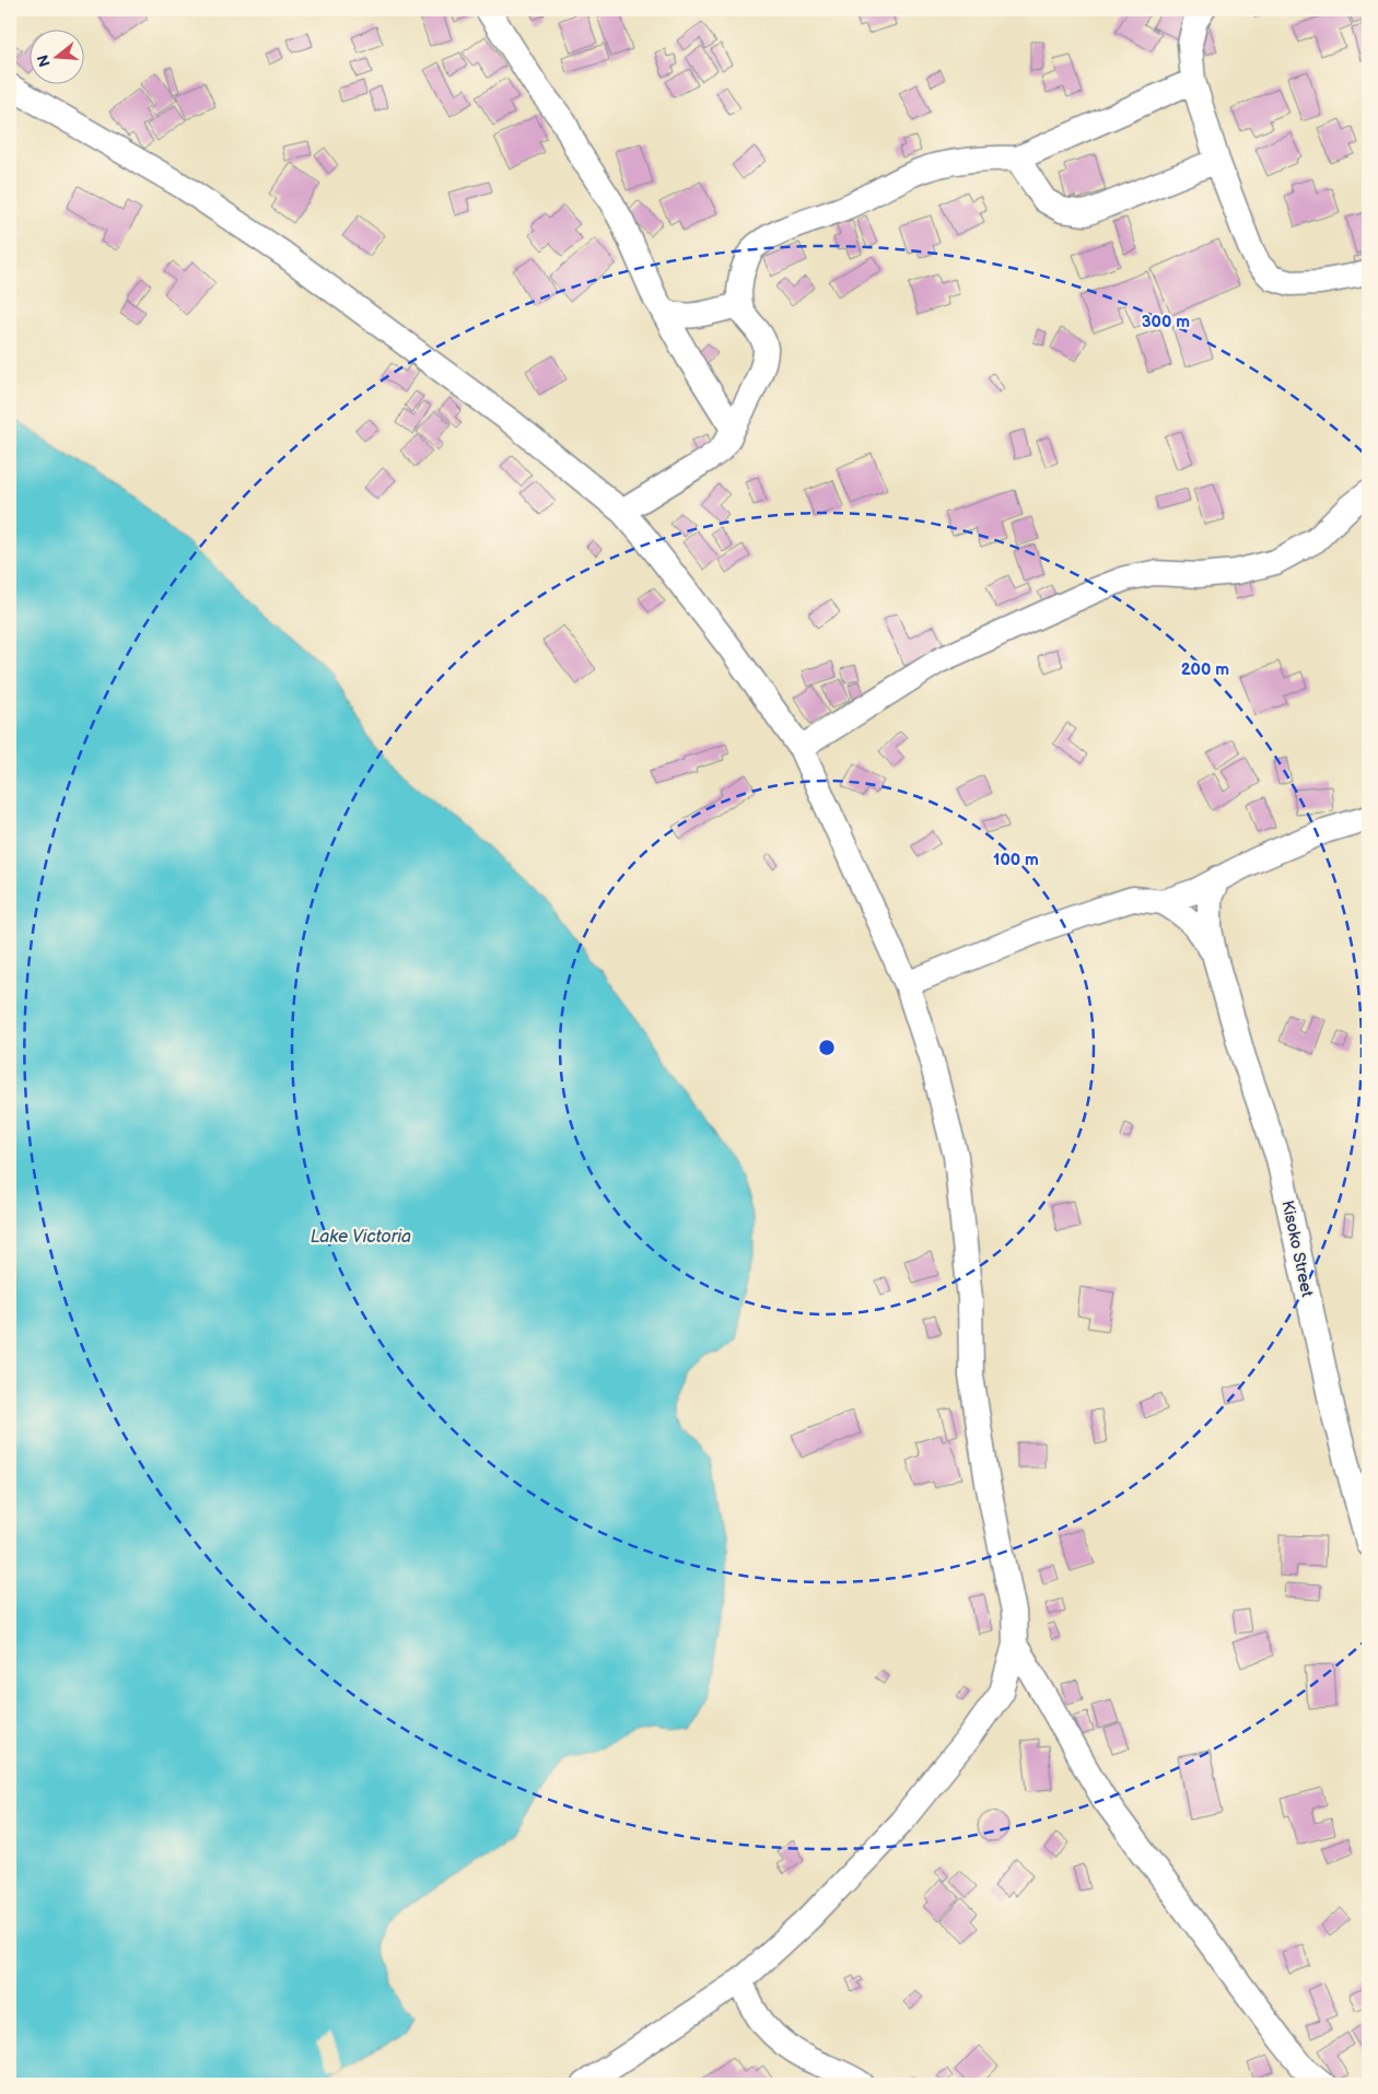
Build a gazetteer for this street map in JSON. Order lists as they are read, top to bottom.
{
  "streets": {
    "street": ["Kisoko Street"]
  },
  "water": ["Lake Victoria"],
  "north": "left",
  "rings": ["300 m", "200 m", "100 m"]
}
